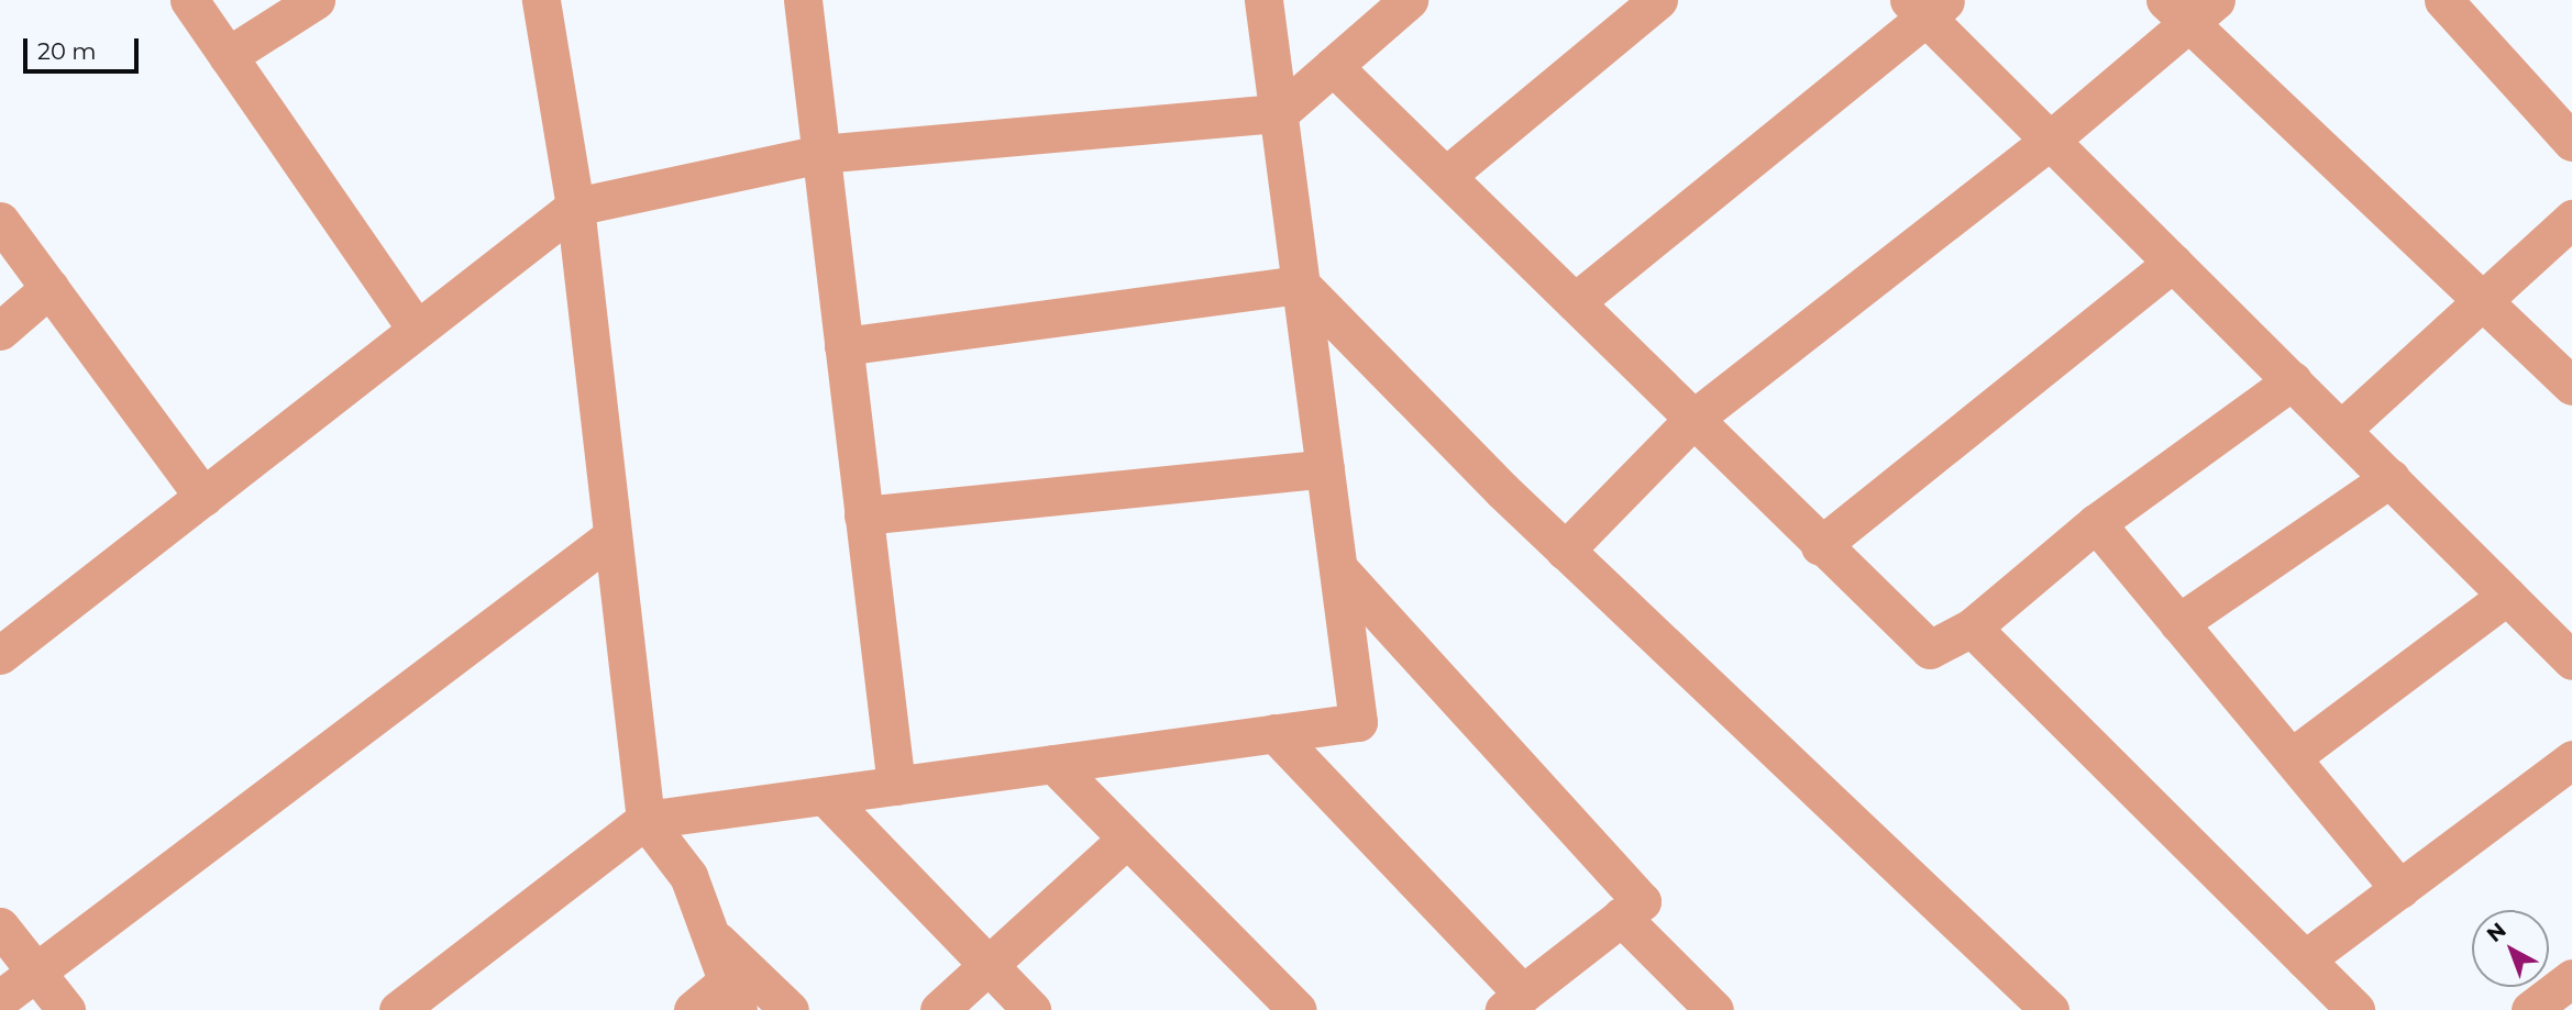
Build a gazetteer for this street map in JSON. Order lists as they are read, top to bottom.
{
  "scale_bar": "20 m",
  "north": "top left"
}
